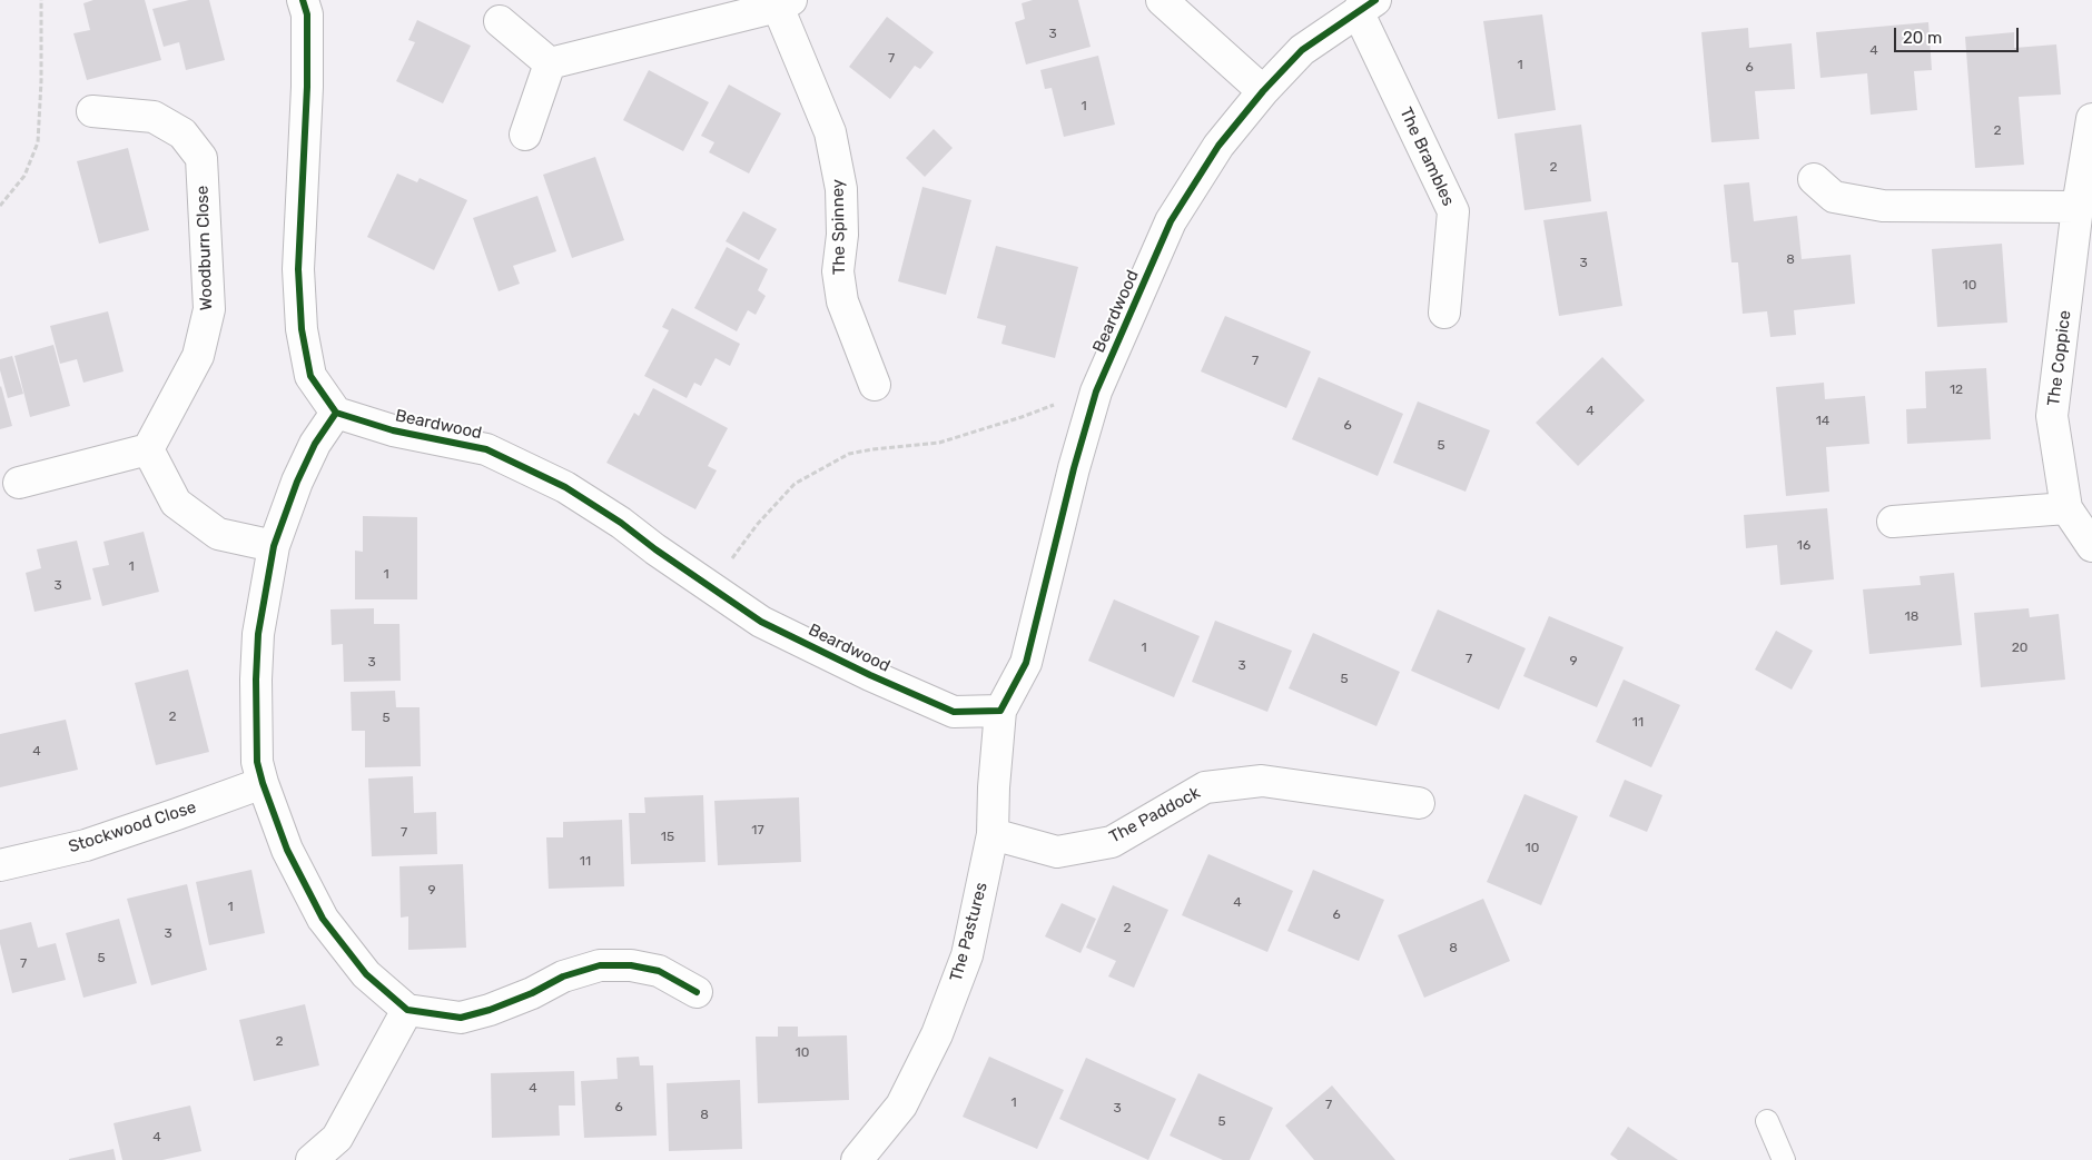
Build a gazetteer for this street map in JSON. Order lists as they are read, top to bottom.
{
  "streets": {
    "street": [
      "The Brambles",
      "The Spinney",
      "Woodburn Close",
      "Beardwood",
      "The Coppice",
      "The Paddock",
      "Stockwood Close",
      "The Pastures"
    ]
  },
  "crossings": [
    ["The Brambles", "Beardwood"],
    ["Beardwood", "The Pastures"],
    ["The Paddock", "The Pastures"]
  ],
  "house_numbers": [
    "3",
    "4",
    "7",
    "1",
    "6",
    "1",
    "2",
    "2",
    "8",
    "3",
    "10",
    "7",
    "12",
    "4",
    "14",
    "6",
    "5",
    "16",
    "1",
    "1",
    "3",
    "18",
    "1",
    "20",
    "7",
    "9",
    "3",
    "3",
    "5",
    "2",
    "5",
    "11",
    "4",
    "17",
    "7",
    "15",
    "10",
    "11",
    "9",
    "4",
    "1",
    "6",
    "2",
    "3",
    "8",
    "5",
    "7",
    "2",
    "10",
    "4",
    "1",
    "7",
    "6",
    "3",
    "8",
    "5",
    "4"
  ],
  "scale_bar": "20 m"
}
